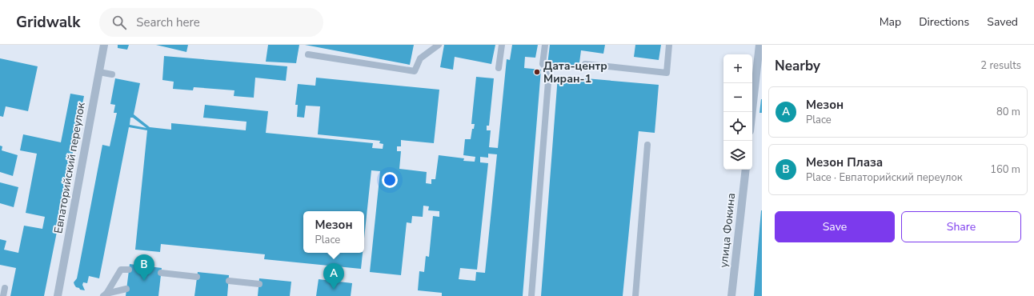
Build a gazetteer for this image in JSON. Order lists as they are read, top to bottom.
{
  "streets": {
    "street": ["Евпаторийский переулок", "улица Фокина"]
  },
  "places": ["Дата-центр Миран-1"],
  "page": {
    "header": "Gridwalk",
    "search": "Search here",
    "nav": ["Map", "Directions", "Saved"],
    "heading": ["Nearby", "2 results"],
    "map_buttons": ["+", "−"],
    "list": [
      {
        "mark": "A",
        "name": "Мезон",
        "note": "Place",
        "value": "80 m"
      },
      {
        "mark": "B",
        "name": "Мезон Плаза",
        "note": "Place · Евпаторийский переулок",
        "value": "160 m"
      }
    ],
    "buttons": ["Save", "Share"],
    "popup": ["Мезон", "Place"],
    "pins": ["B", "A"]
  }
}
